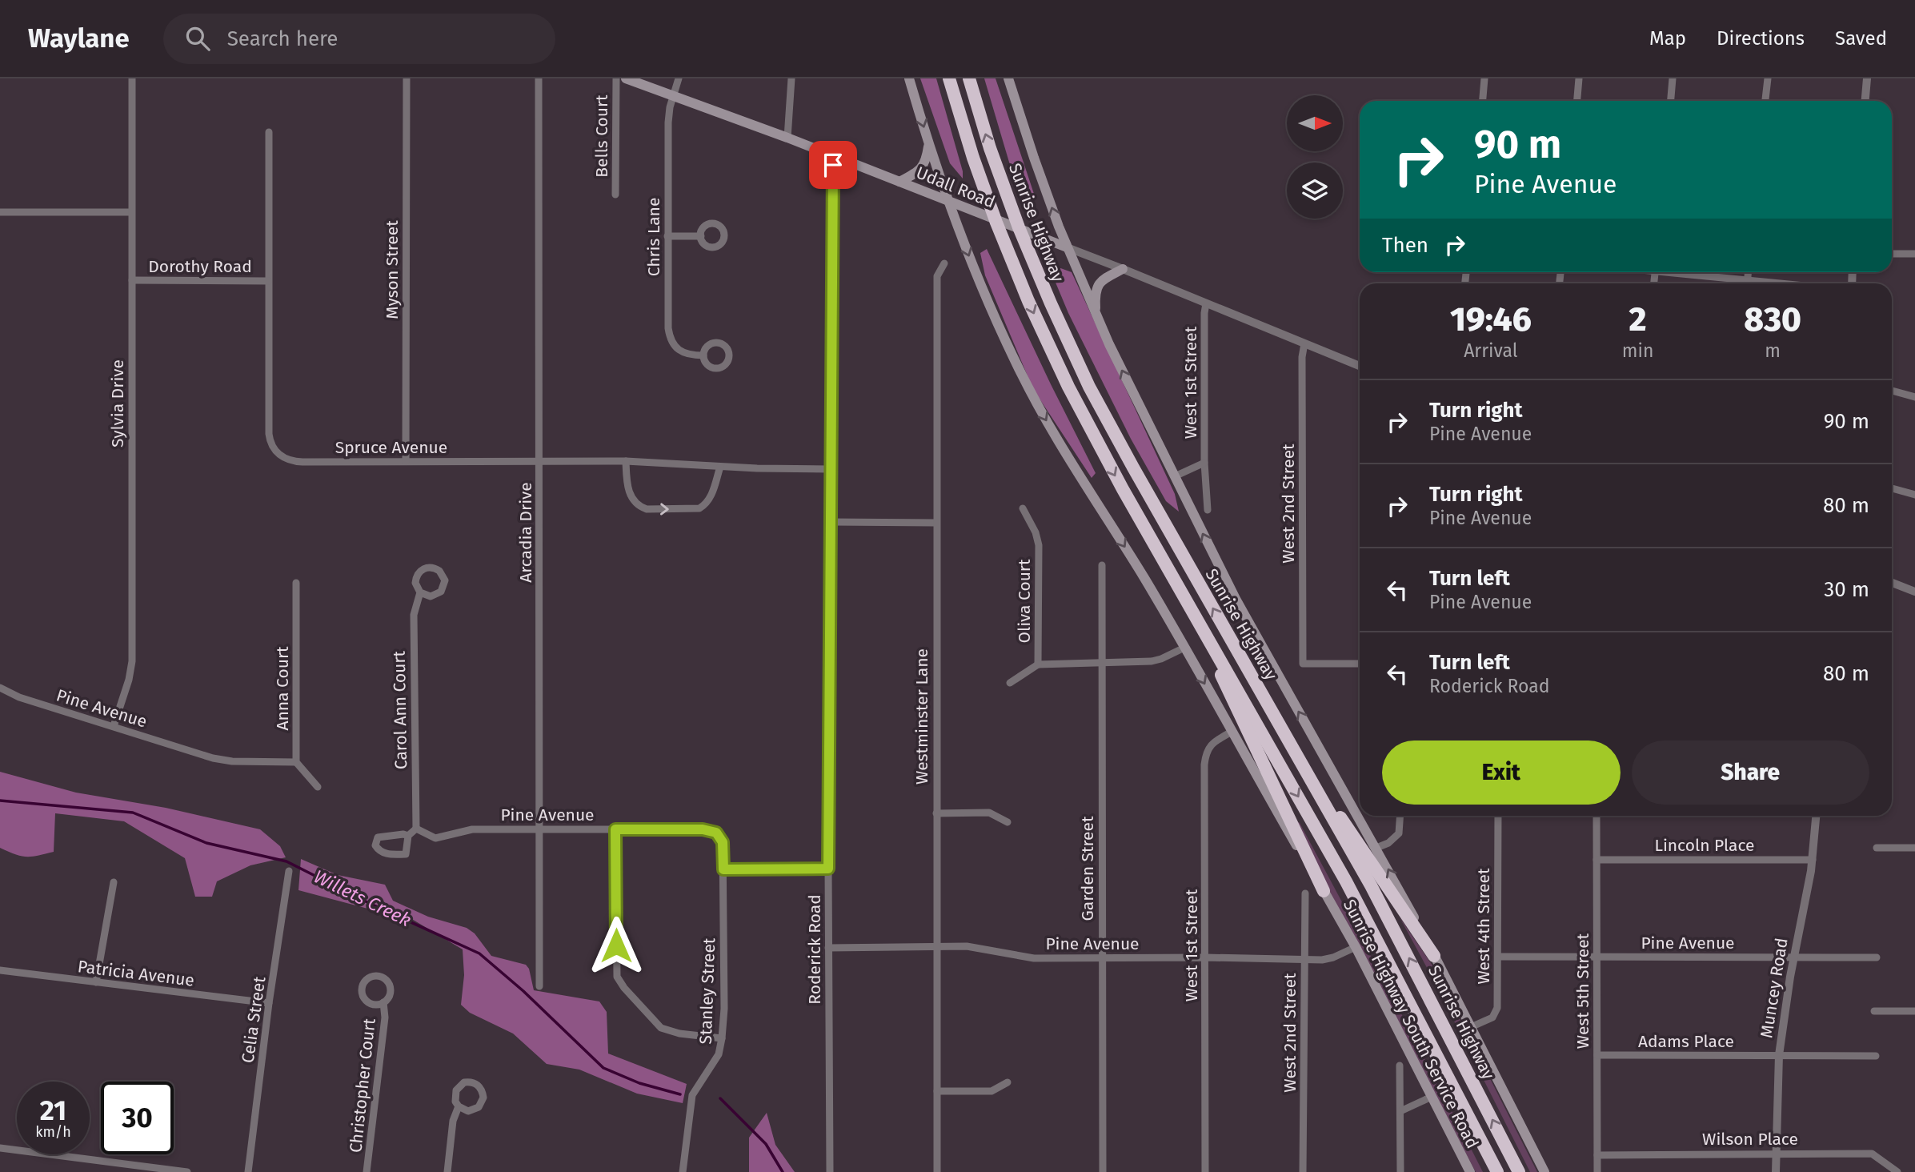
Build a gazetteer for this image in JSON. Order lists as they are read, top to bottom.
{
  "streets": {
    "highway": ["Sunrise Highway"],
    "main road": ["Udall Road", "Sunrise Highway South Service Road"],
    "street": [
      "Bells Court",
      "Chris Lane",
      "Dorothy Road",
      "Myson Street",
      "West 1st Street",
      "Sylvia Drive",
      "Spruce Avenue",
      "West 2nd Street",
      "Arcadia Drive",
      "Oliva Court",
      "Anna Court",
      "Pine Avenue",
      "Carol Ann Court",
      "Westminster Lane",
      "Lincoln Place",
      "Garden Street",
      "West 4th Street",
      "Roderick Road",
      "Patricia Avenue",
      "Muncey Road",
      "Stanley Street",
      "West 5th Street",
      "Celia Street",
      "Adams Place",
      "Christopher Court",
      "Wilson Place"
    ]
  },
  "crossings": [
    ["Udall Road", "Sunrise Highway"],
    ["Udall Road", "Chris Lane"],
    ["Udall Road", "West 1st Street"],
    ["Udall Road", "West 2nd Street"],
    ["Udall Road", "Roderick Road"],
    ["Sunrise Highway", "West 1st Street"],
    ["Sunrise Highway", "West 4th Street"],
    ["Dorothy Road", "Sylvia Drive"],
    ["Dorothy Road", "Spruce Avenue"],
    ["Myson Street", "Spruce Avenue"],
    ["West 1st Street", "Pine Avenue"],
    ["Sylvia Drive", "Pine Avenue"],
    ["Spruce Avenue", "Arcadia Drive"],
    ["Spruce Avenue", "Roderick Road"],
    ["West 2nd Street", "Pine Avenue"],
    ["Arcadia Drive", "Pine Avenue"],
    ["Anna Court", "Pine Avenue"],
    ["Pine Avenue", "Carol Ann Court"],
    ["Pine Avenue", "Westminster Lane"],
    ["Pine Avenue", "Garden Street"],
    ["Pine Avenue", "West 4th Street"],
    ["Pine Avenue", "Roderick Road"],
    ["Pine Avenue", "Muncey Road"],
    ["Pine Avenue", "Stanley Street"],
    ["Pine Avenue", "West 5th Street"],
    ["Pine Avenue", "Sunrise Highway South Service Road"],
    ["Lincoln Place", "Muncey Road"],
    ["Lincoln Place", "West 5th Street"],
    ["Patricia Avenue", "Celia Street"],
    ["Muncey Road", "Adams Place"],
    ["Muncey Road", "Wilson Place"],
    ["West 5th Street", "Adams Place"],
    ["West 5th Street", "Wilson Place"]
  ],
  "water": ["Willets Creek"],
  "north": "right",
  "page": {
    "header": "Waylane",
    "search": "Search here",
    "nav": ["Map", "Directions", "Saved"],
    "turn": ["90 m", "Pine Avenue"],
    "then": "Then",
    "eta": [
      "19:46",
      "Arrival",
      "2",
      "min",
      "830",
      "m"
    ],
    "list": [
      {
        "name": "Turn right",
        "note": "Pine Avenue",
        "value": "90 m"
      },
      {
        "name": "Turn right",
        "note": "Pine Avenue",
        "value": "80 m"
      },
      {
        "name": "Turn left",
        "note": "Pine Avenue",
        "value": "30 m"
      },
      {
        "name": "Turn left",
        "note": "Roderick Road",
        "value": "80 m"
      }
    ],
    "buttons": ["Exit", "Share"],
    "speed": "21 km/h",
    "limit": "30"
  }
}
